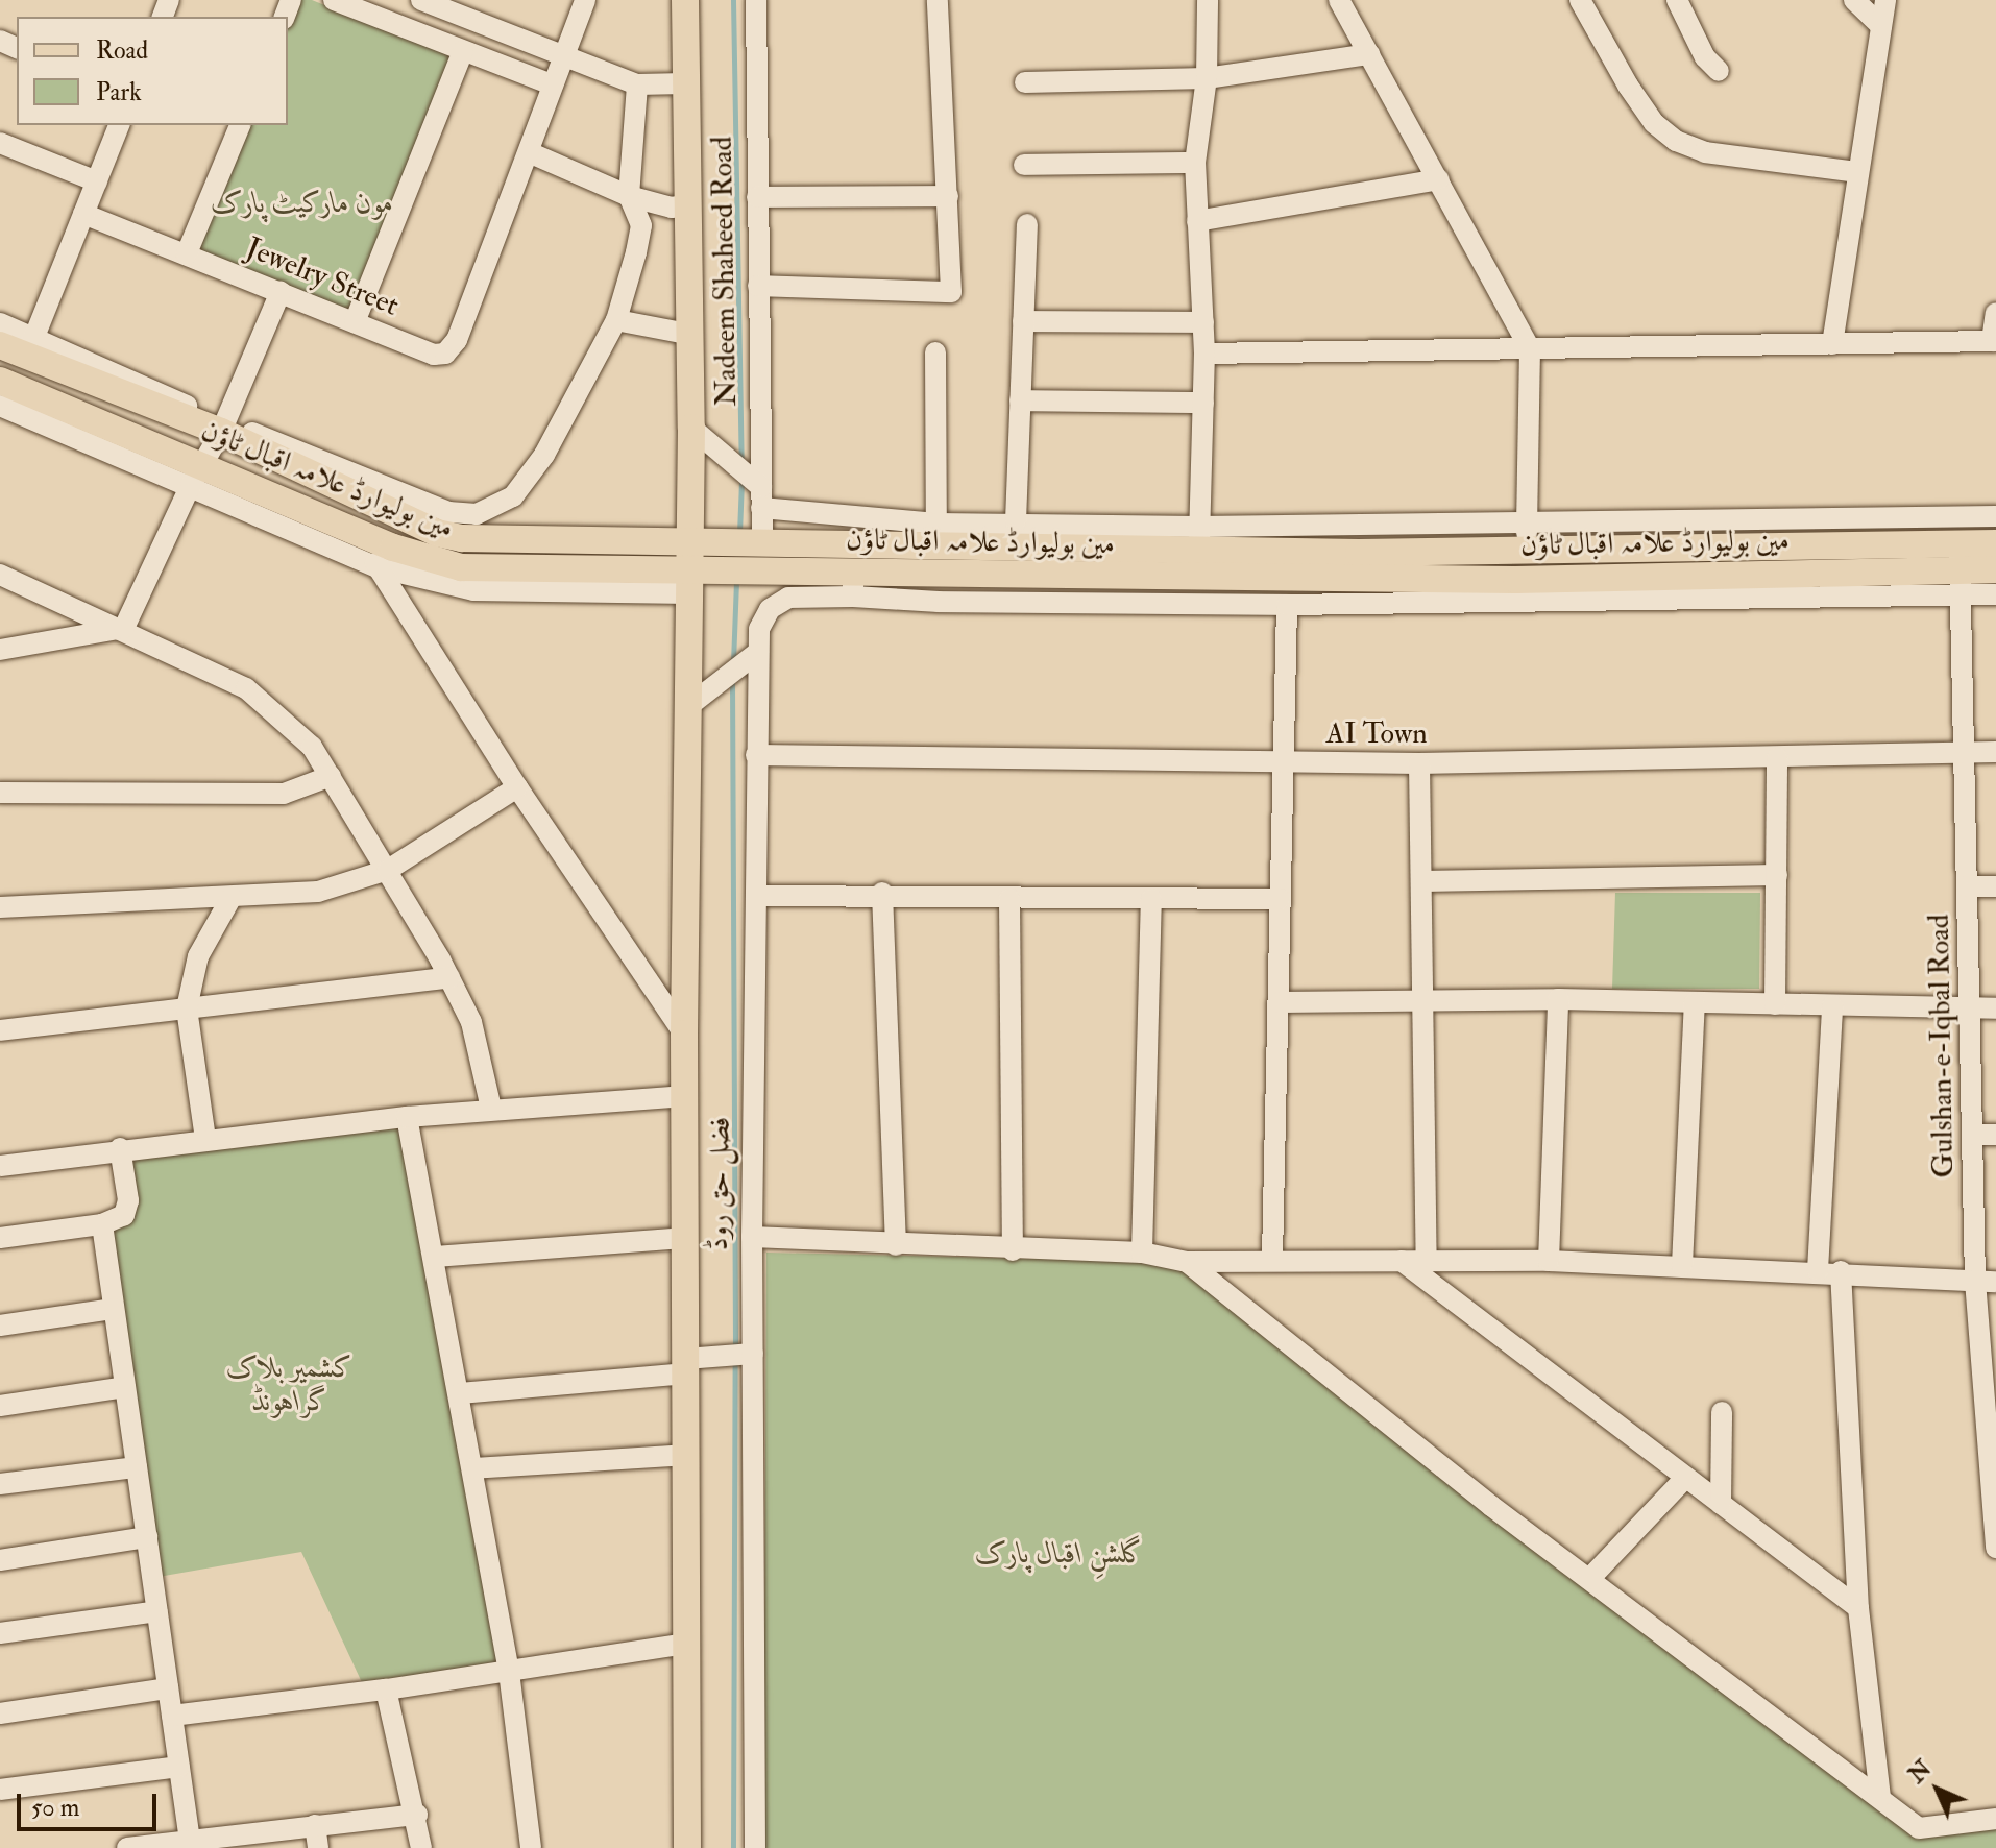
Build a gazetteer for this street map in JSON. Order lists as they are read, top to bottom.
{
  "streets": {
    "main road": ["Nadeem Shaheed Road", "مین بولیوارڈ علامہ اقبال ٹاؤن", "فضل حق روڈ"],
    "street": ["Jewelry Street", "AI Town", "Gulshan-e-Iqbal Road"]
  },
  "crossings": [
    ["Nadeem Shaheed Road", "مین بولیوارڈ علامہ اقبال ٹاؤن"],
    ["Nadeem Shaheed Road", "فضل حق روڈ"],
    ["مین بولیوارڈ علامہ اقبال ٹاؤن", "Gulshan-e-Iqbal Road"],
    ["مین بولیوارڈ علامہ اقبال ٹاؤن", "فضل حق روڈ"],
    ["AI Town", "Gulshan-e-Iqbal Road"],
    ["AI Town", "فضل حق روڈ"],
    ["Gulshan-e-Iqbal Road", "فضل حق روڈ"]
  ],
  "parks": ["مون مارکیٹ پارک", "کشمیر بلاک ﮔﺮﺍﮨﻮﻧﮉ", "گلشنِ اقبال پارک"],
  "legend": ["Road", "Park"],
  "scale_bar": "50 m",
  "north": "top left"
}
